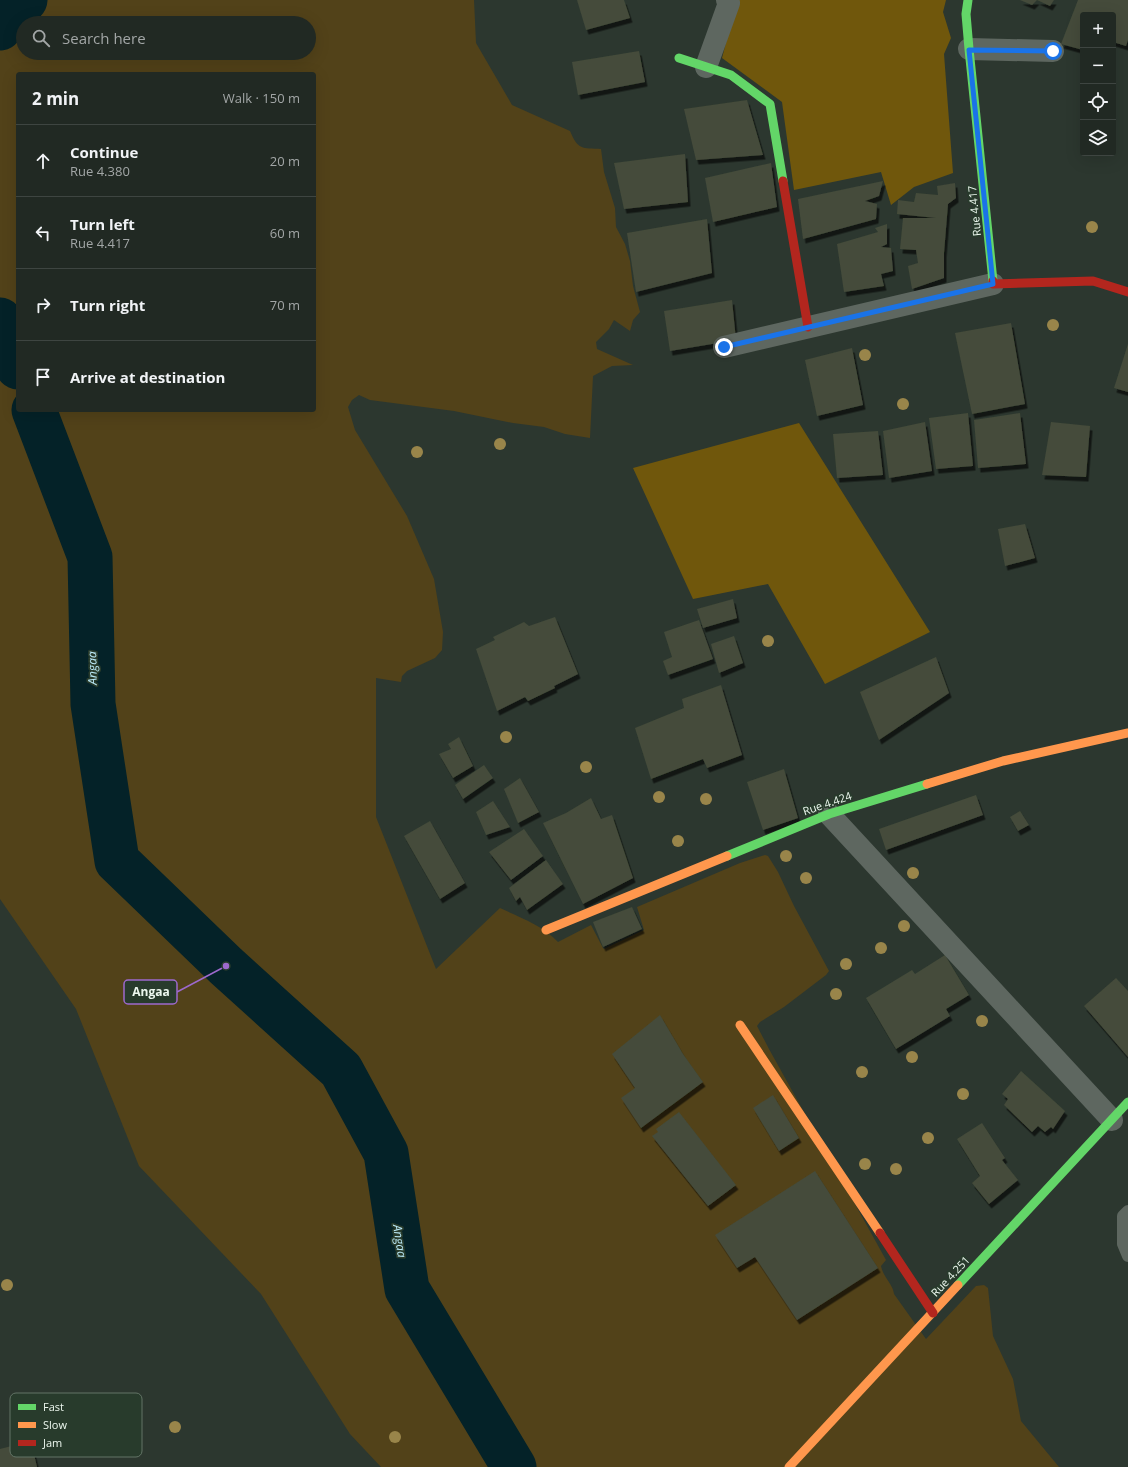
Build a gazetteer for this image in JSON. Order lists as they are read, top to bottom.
{
  "streets": {
    "street": ["Rue 4.417", "Rue 4.424", "Rue 4.251"]
  },
  "water": ["Angaa"],
  "places": ["Angaa"],
  "legend": ["Fast", "Slow", "Jam"],
  "page": {
    "map_buttons": ["+", "−"],
    "search": "Search here",
    "heading": ["2 min", "Walk · 150 m"],
    "list": [
      ["Continue", "Rue 4.380", "20 m"],
      ["Turn left", "Rue 4.417", "60 m"],
      ["Turn right", "70 m"],
      "Arrive at destination"
    ]
  }
}
